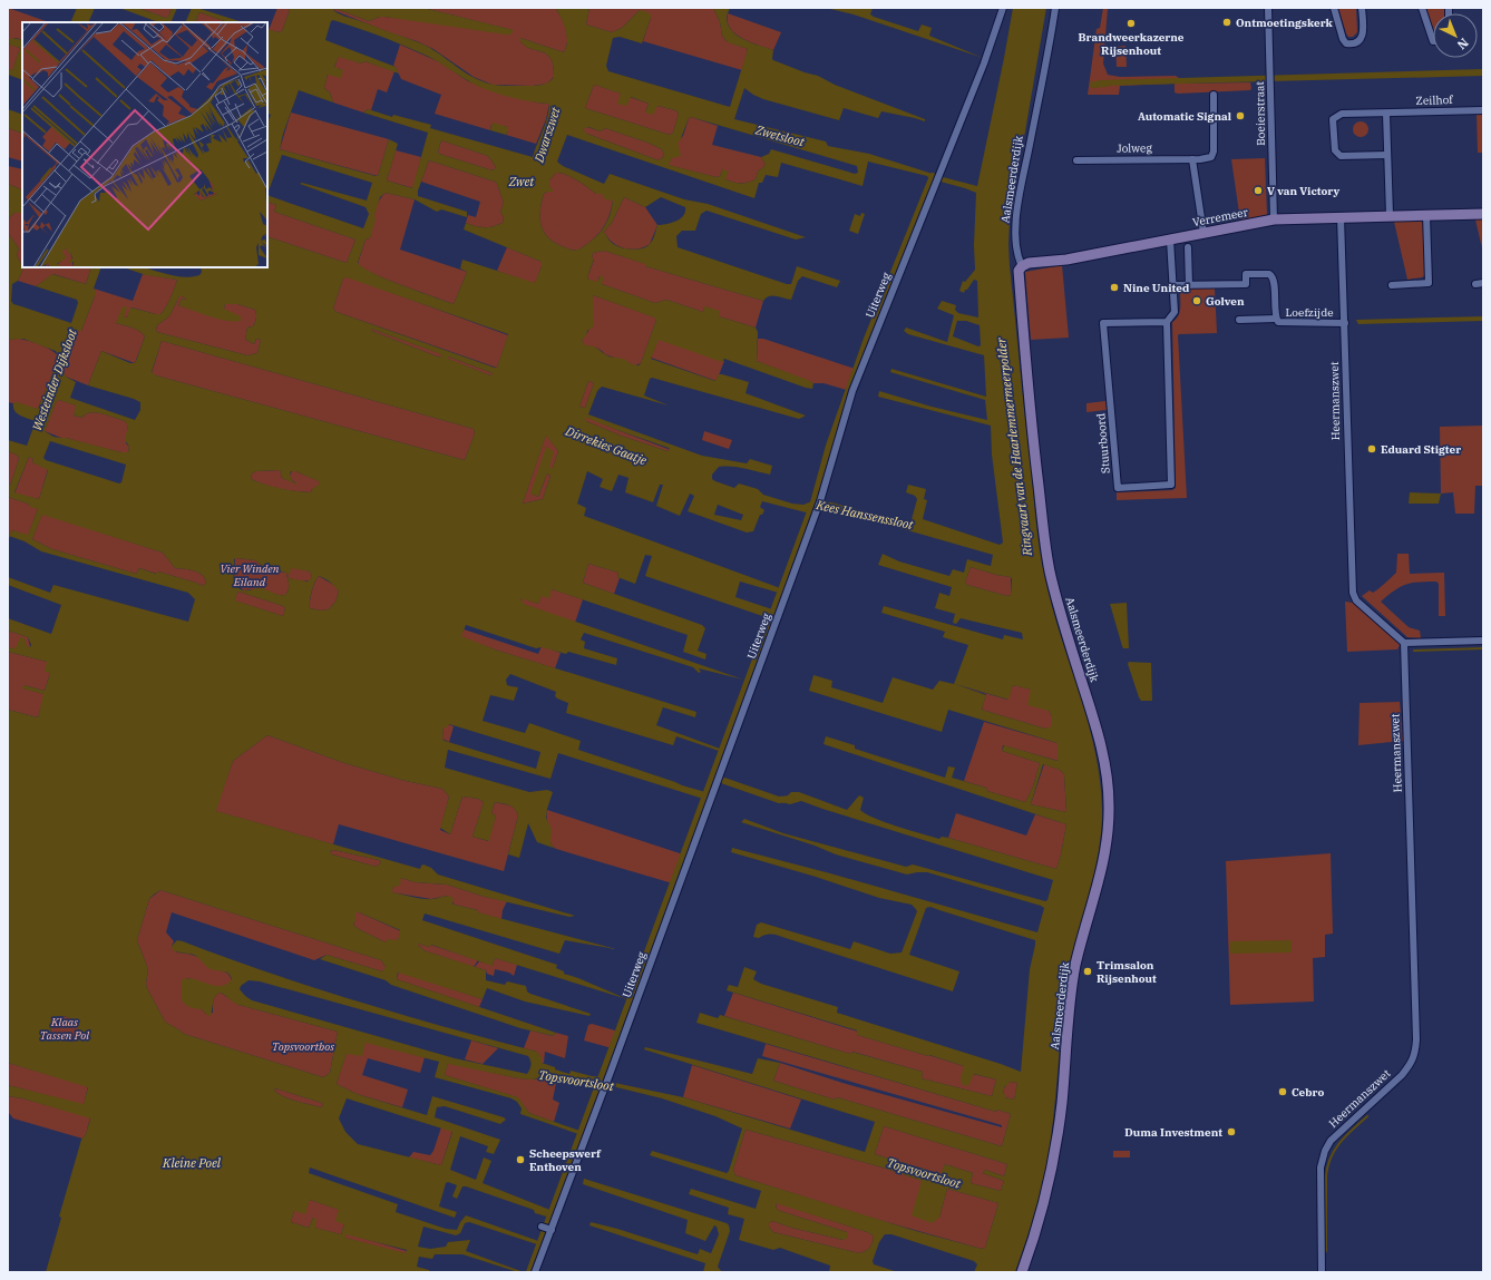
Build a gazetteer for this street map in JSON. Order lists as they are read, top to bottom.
{
  "streets": {
    "street": [
      "Zeilhof",
      "Boeierstraat",
      "Jolweg",
      "Aalsmeerderdijk",
      "Verremeer",
      "Uiterweg",
      "Loefzijde",
      "Heermanszwet",
      "Stuurboord"
    ]
  },
  "crossings": [
    ["Boeierstraat", "Verremeer"],
    ["Aalsmeerderdijk", "Verremeer"],
    ["Verremeer", "Heermanszwet"],
    ["Verremeer", "Stuurboord"],
    ["Loefzijde", "Heermanszwet"],
    ["Loefzijde", "Stuurboord"]
  ],
  "water": [
    "Dwarszwet",
    "Zwetsloot",
    "Zwet",
    "Westeinder Dijksloot",
    "Dirrekies Gaatje",
    "Ringvaart van de Haarlemmermeerpolder",
    "Kees Hanssenssloot",
    "Topsvoortsloot",
    "Kleine Poel"
  ],
  "parks": ["Vier Winden Eiland", "Klaas Tassen Pol", "Topsvoortbos"],
  "places": [
    "Ontmoetingskerk",
    "Brandweerkazerne Rijsenhout",
    "Automatic Signal",
    "V van Victory",
    "Nine United",
    "Golven",
    "Eduard Stigter",
    "Trimsalon Rijsenhout",
    "Cebro",
    "Duma Investment",
    "Scheepswerf Enthoven"
  ],
  "north": "bottom right"
}
